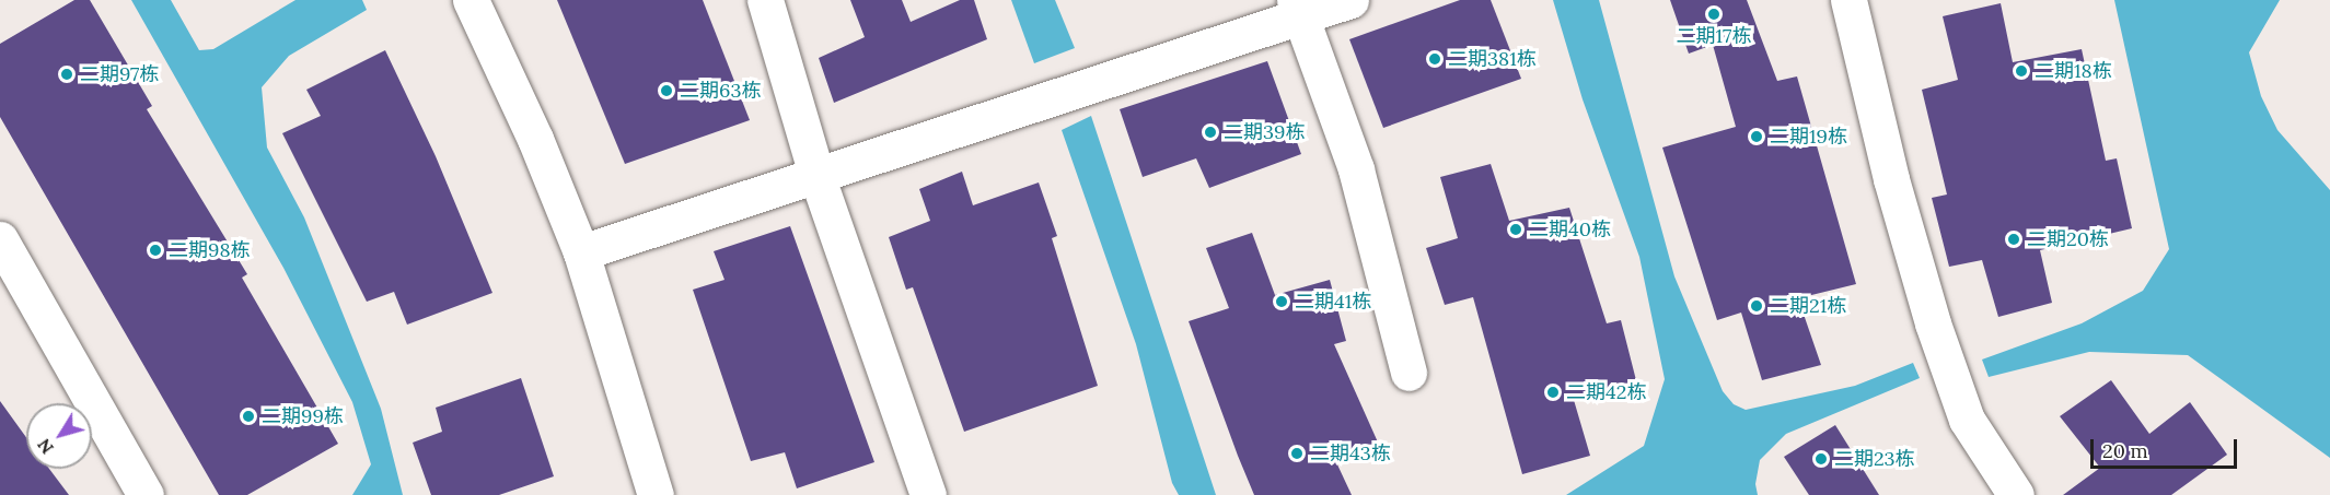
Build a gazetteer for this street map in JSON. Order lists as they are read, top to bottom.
{
  "places": [
    "二期17栋",
    "二期381栋",
    "二期18栋",
    "二期97栋",
    "二期63栋",
    "二期39栋",
    "二期19栋",
    "二期40栋",
    "二期20栋",
    "二期98栋",
    "二期41栋",
    "二期21栋",
    "二期42栋",
    "二期99栋",
    "二期43栋",
    "二期23栋"
  ],
  "scale_bar": "20 m",
  "north": "bottom left"
}
